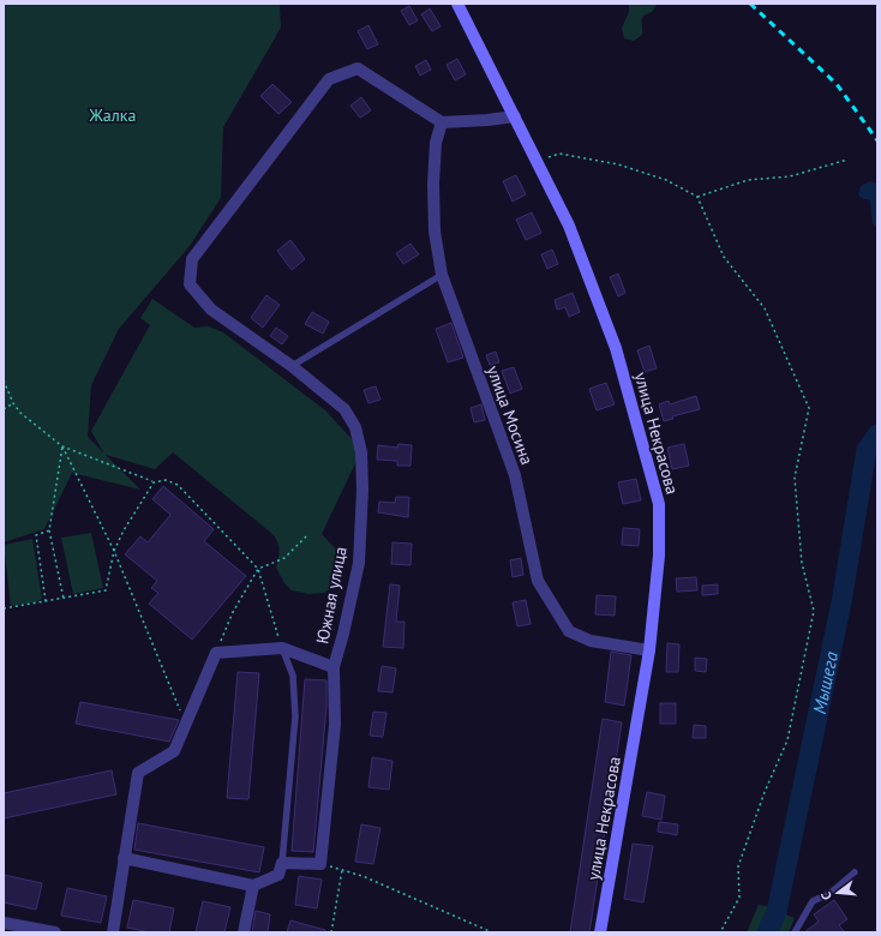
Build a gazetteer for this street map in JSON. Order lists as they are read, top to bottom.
{
  "streets": {
    "main road": ["улица Некрасова"],
    "street": ["улица Мосина", "Южная улица"]
  },
  "crossings": [
    ["улица Мосина", "улица Некрасова"],
    ["улица Мосина", "Южная улица"]
  ],
  "water": ["Мышега"],
  "parks": ["Жалка"],
  "north": "left"
}
